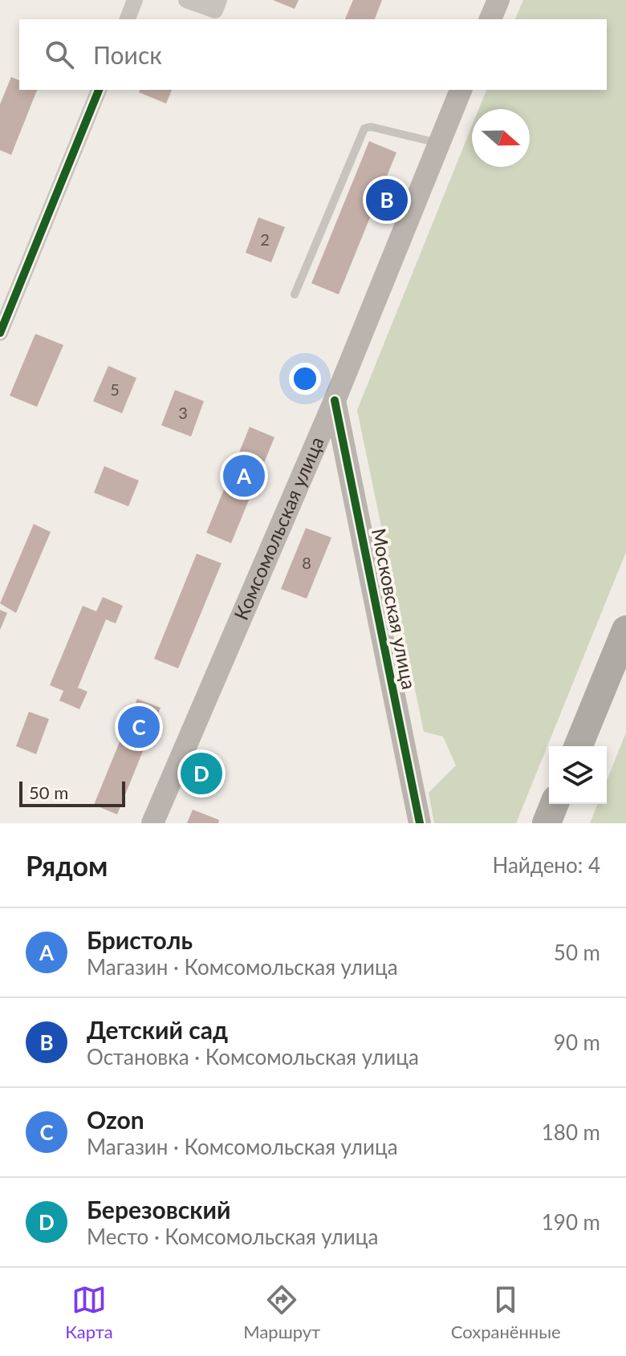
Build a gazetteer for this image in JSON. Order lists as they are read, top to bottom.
{
  "streets": {
    "main road": ["Комсомольская улица", "Московская улица"]
  },
  "crossings": [
    ["Комсомольская улица", "Московская улица"]
  ],
  "house_numbers": [
    "2",
    "5",
    "3",
    "8"
  ],
  "scale_bar": "50 m",
  "north": "right",
  "page": {
    "search": "Поиск",
    "pins": [
      "B",
      "A",
      "C",
      "D"
    ],
    "scale": "50 m",
    "heading": ["Рядом", "Найдено: 4"],
    "list": [
      {
        "mark": "A",
        "name": "Бристоль",
        "note": "Магазин · Комсомольская улица",
        "value": "50 m"
      },
      {
        "mark": "B",
        "name": "Детский сад",
        "note": "Остановка · Комсомольская улица",
        "value": "90 m"
      },
      {
        "mark": "C",
        "name": "Ozon",
        "note": "Магазин · Комсомольская улица",
        "value": "180 m"
      },
      {
        "mark": "D",
        "name": "Березовский",
        "note": "Место · Комсомольская улица",
        "value": "190 m"
      }
    ],
    "nav": ["Карта", "Маршрут", "Сохранённые"]
  }
}
